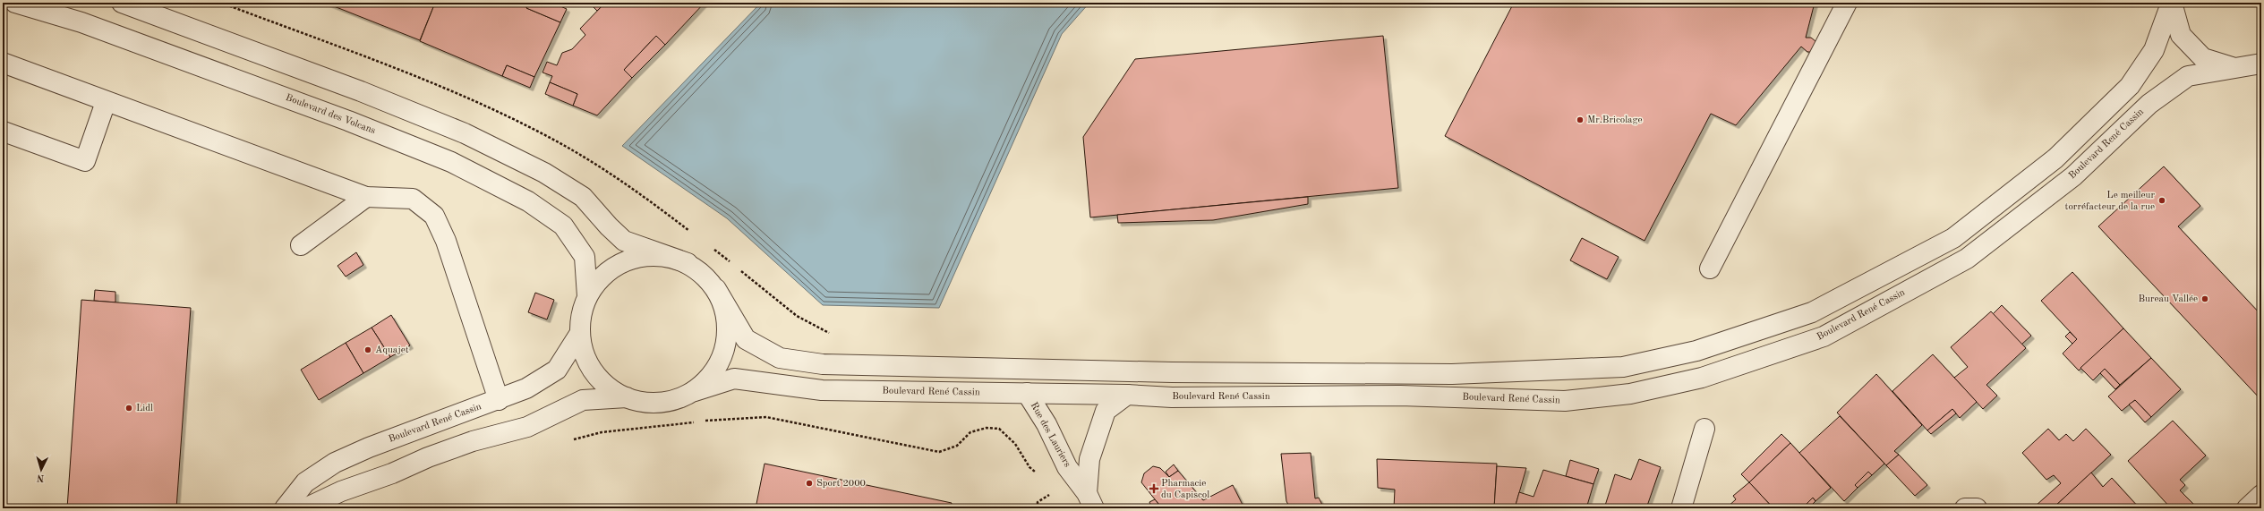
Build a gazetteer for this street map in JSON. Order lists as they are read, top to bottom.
{
  "streets": {
    "street": ["Boulevard des Volcans", "Boulevard René Cassin", "Rue des Lauriers"]
  },
  "crossings": [
    ["Boulevard René Cassin", "Rue des Lauriers"]
  ],
  "places": {
    "other": [
      "Mr.Bricolage",
      "Le meilleur torréfacteur de la rue",
      "Bureau Vallée",
      "Aquajet",
      "Lidl",
      "Sport 2000"
    ],
    "health": ["Pharmacie du Capiscol"]
  },
  "north": "bottom"
}
